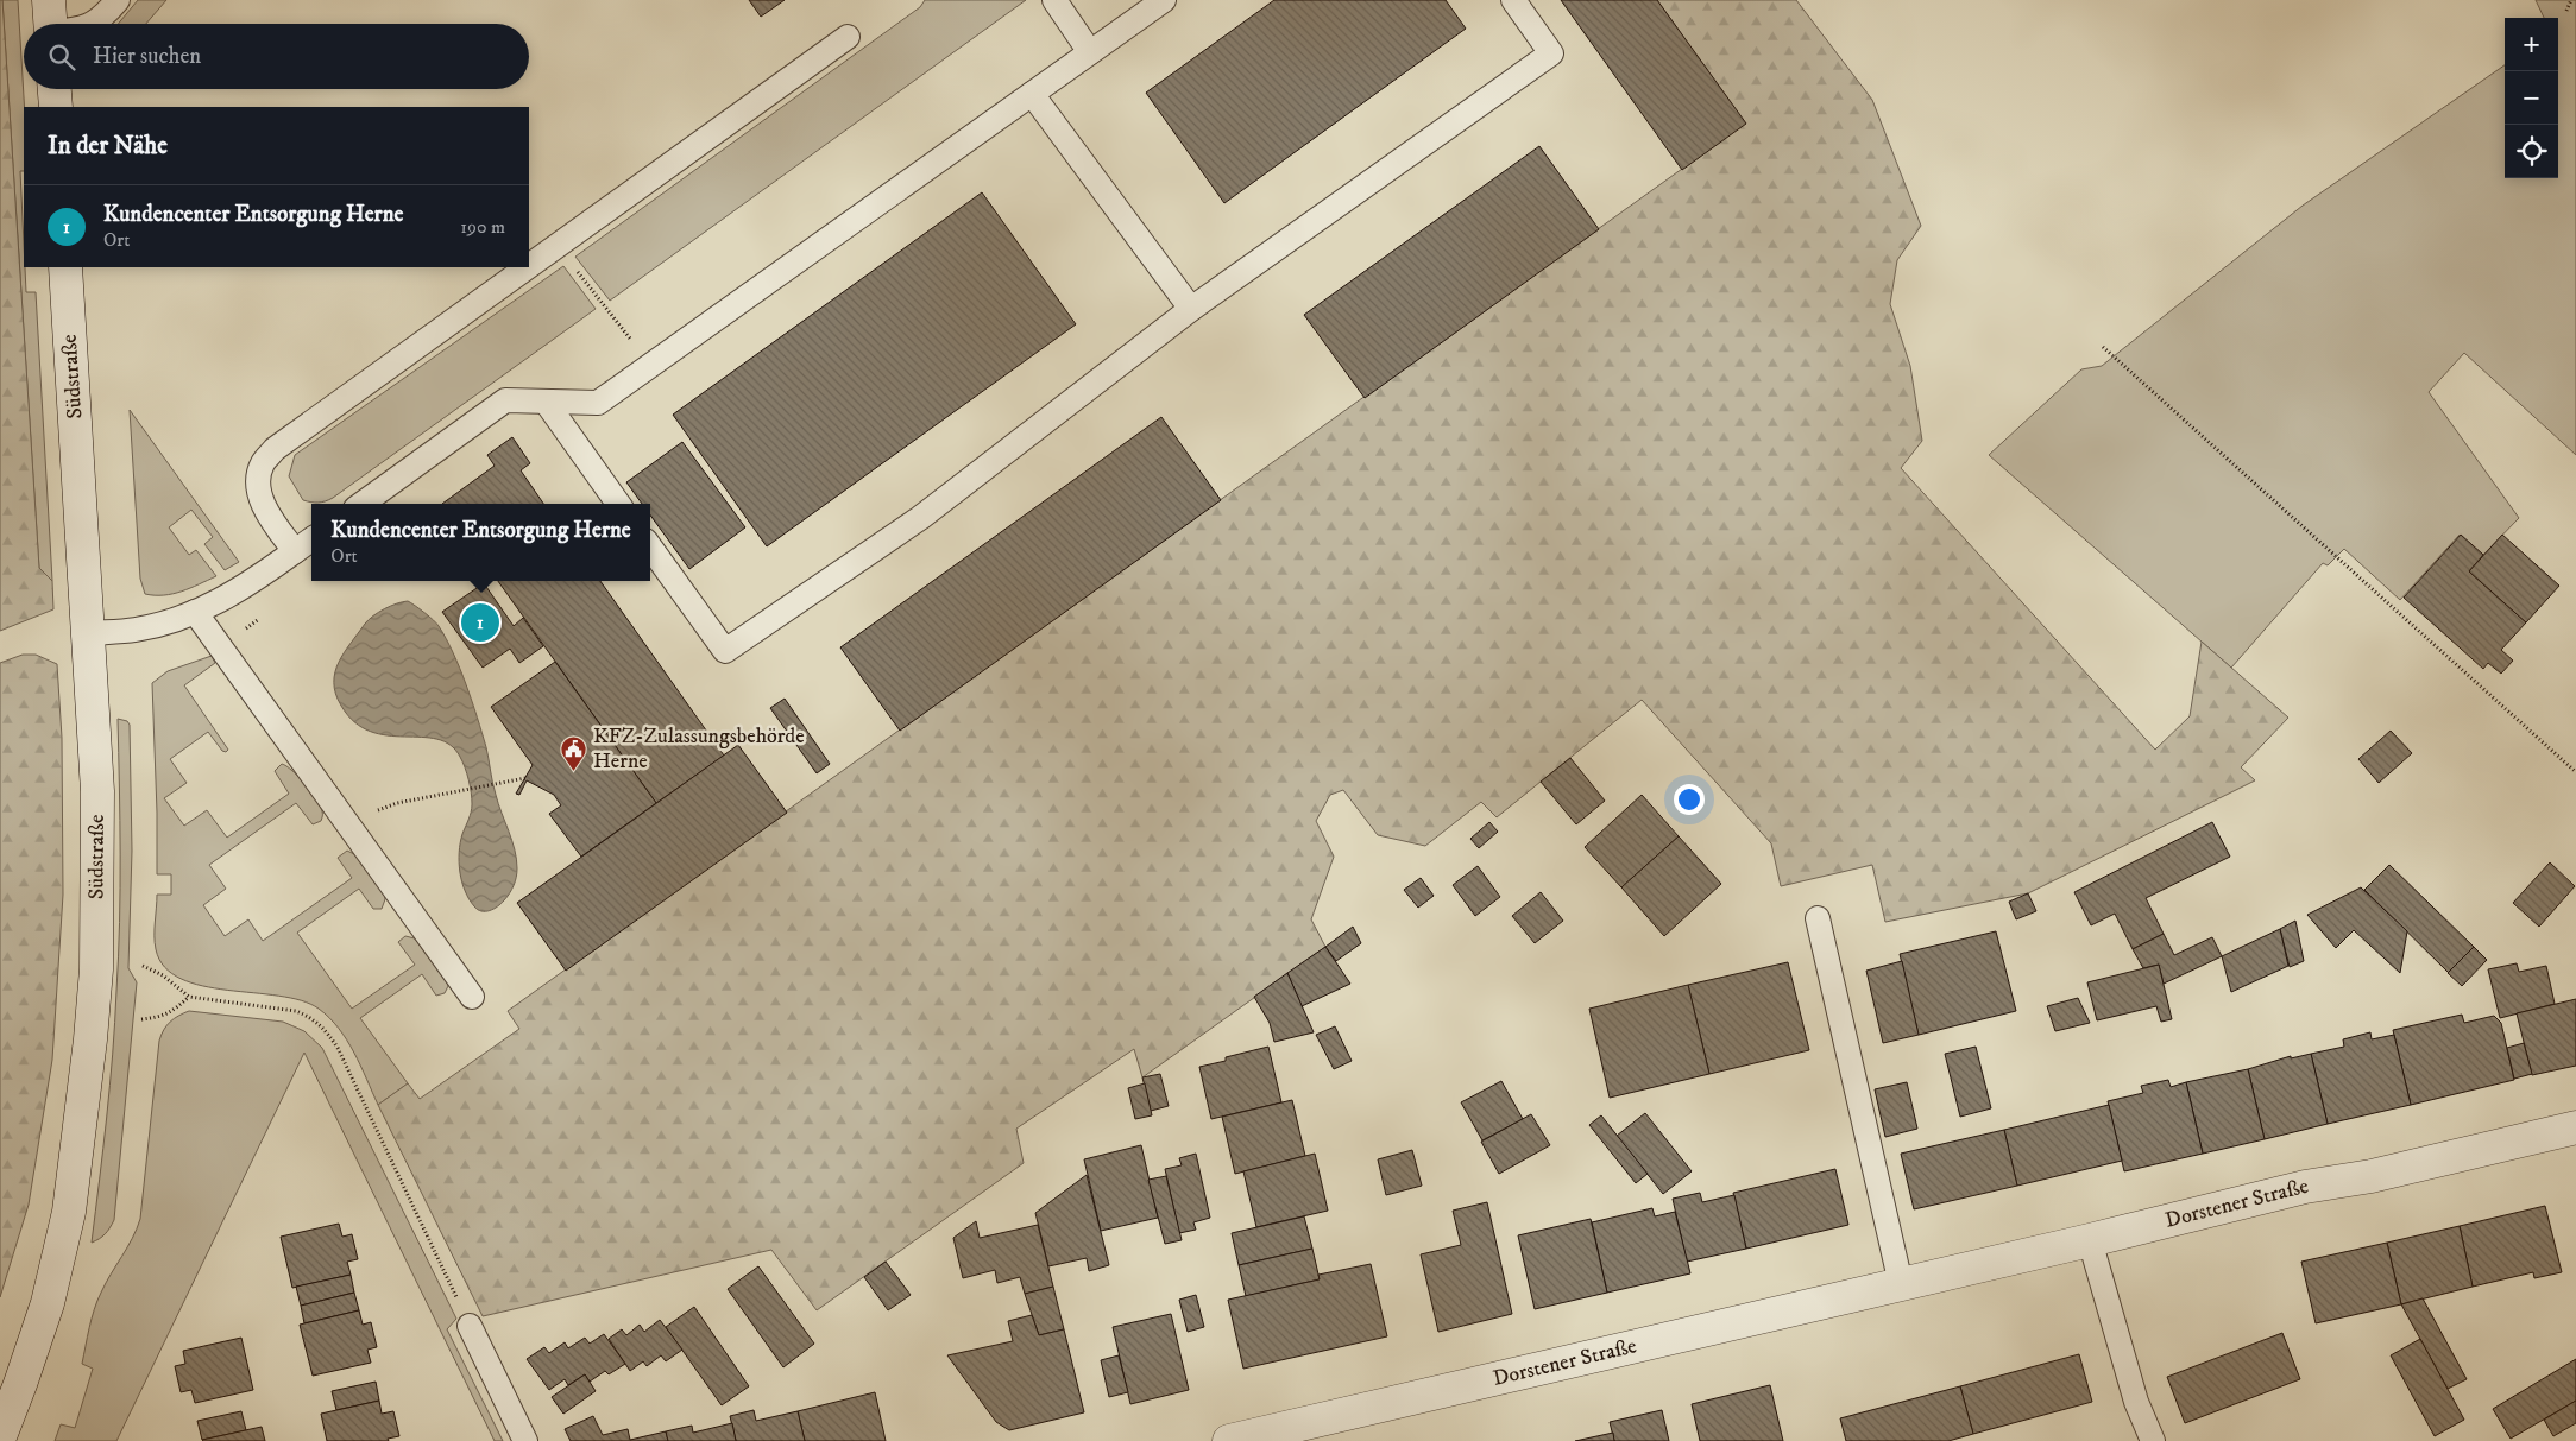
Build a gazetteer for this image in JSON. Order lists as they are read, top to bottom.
{
  "streets": {
    "street": ["Südstraße", "Dorstener Straße"]
  },
  "places": {
    "public building": ["KFZ-Zulassungsbehörde Herne"]
  },
  "page": {
    "map_buttons": ["+", "−"],
    "search": "Hier suchen",
    "heading": "In der Nähe",
    "list": [
      {
        "mark": "1",
        "name": "Kundencenter Entsorgung Herne",
        "note": "Ort",
        "value": "190 m"
      }
    ],
    "popup": ["Kundencenter Entsorgung Herne", "Ort"],
    "pins": "1"
  }
}
